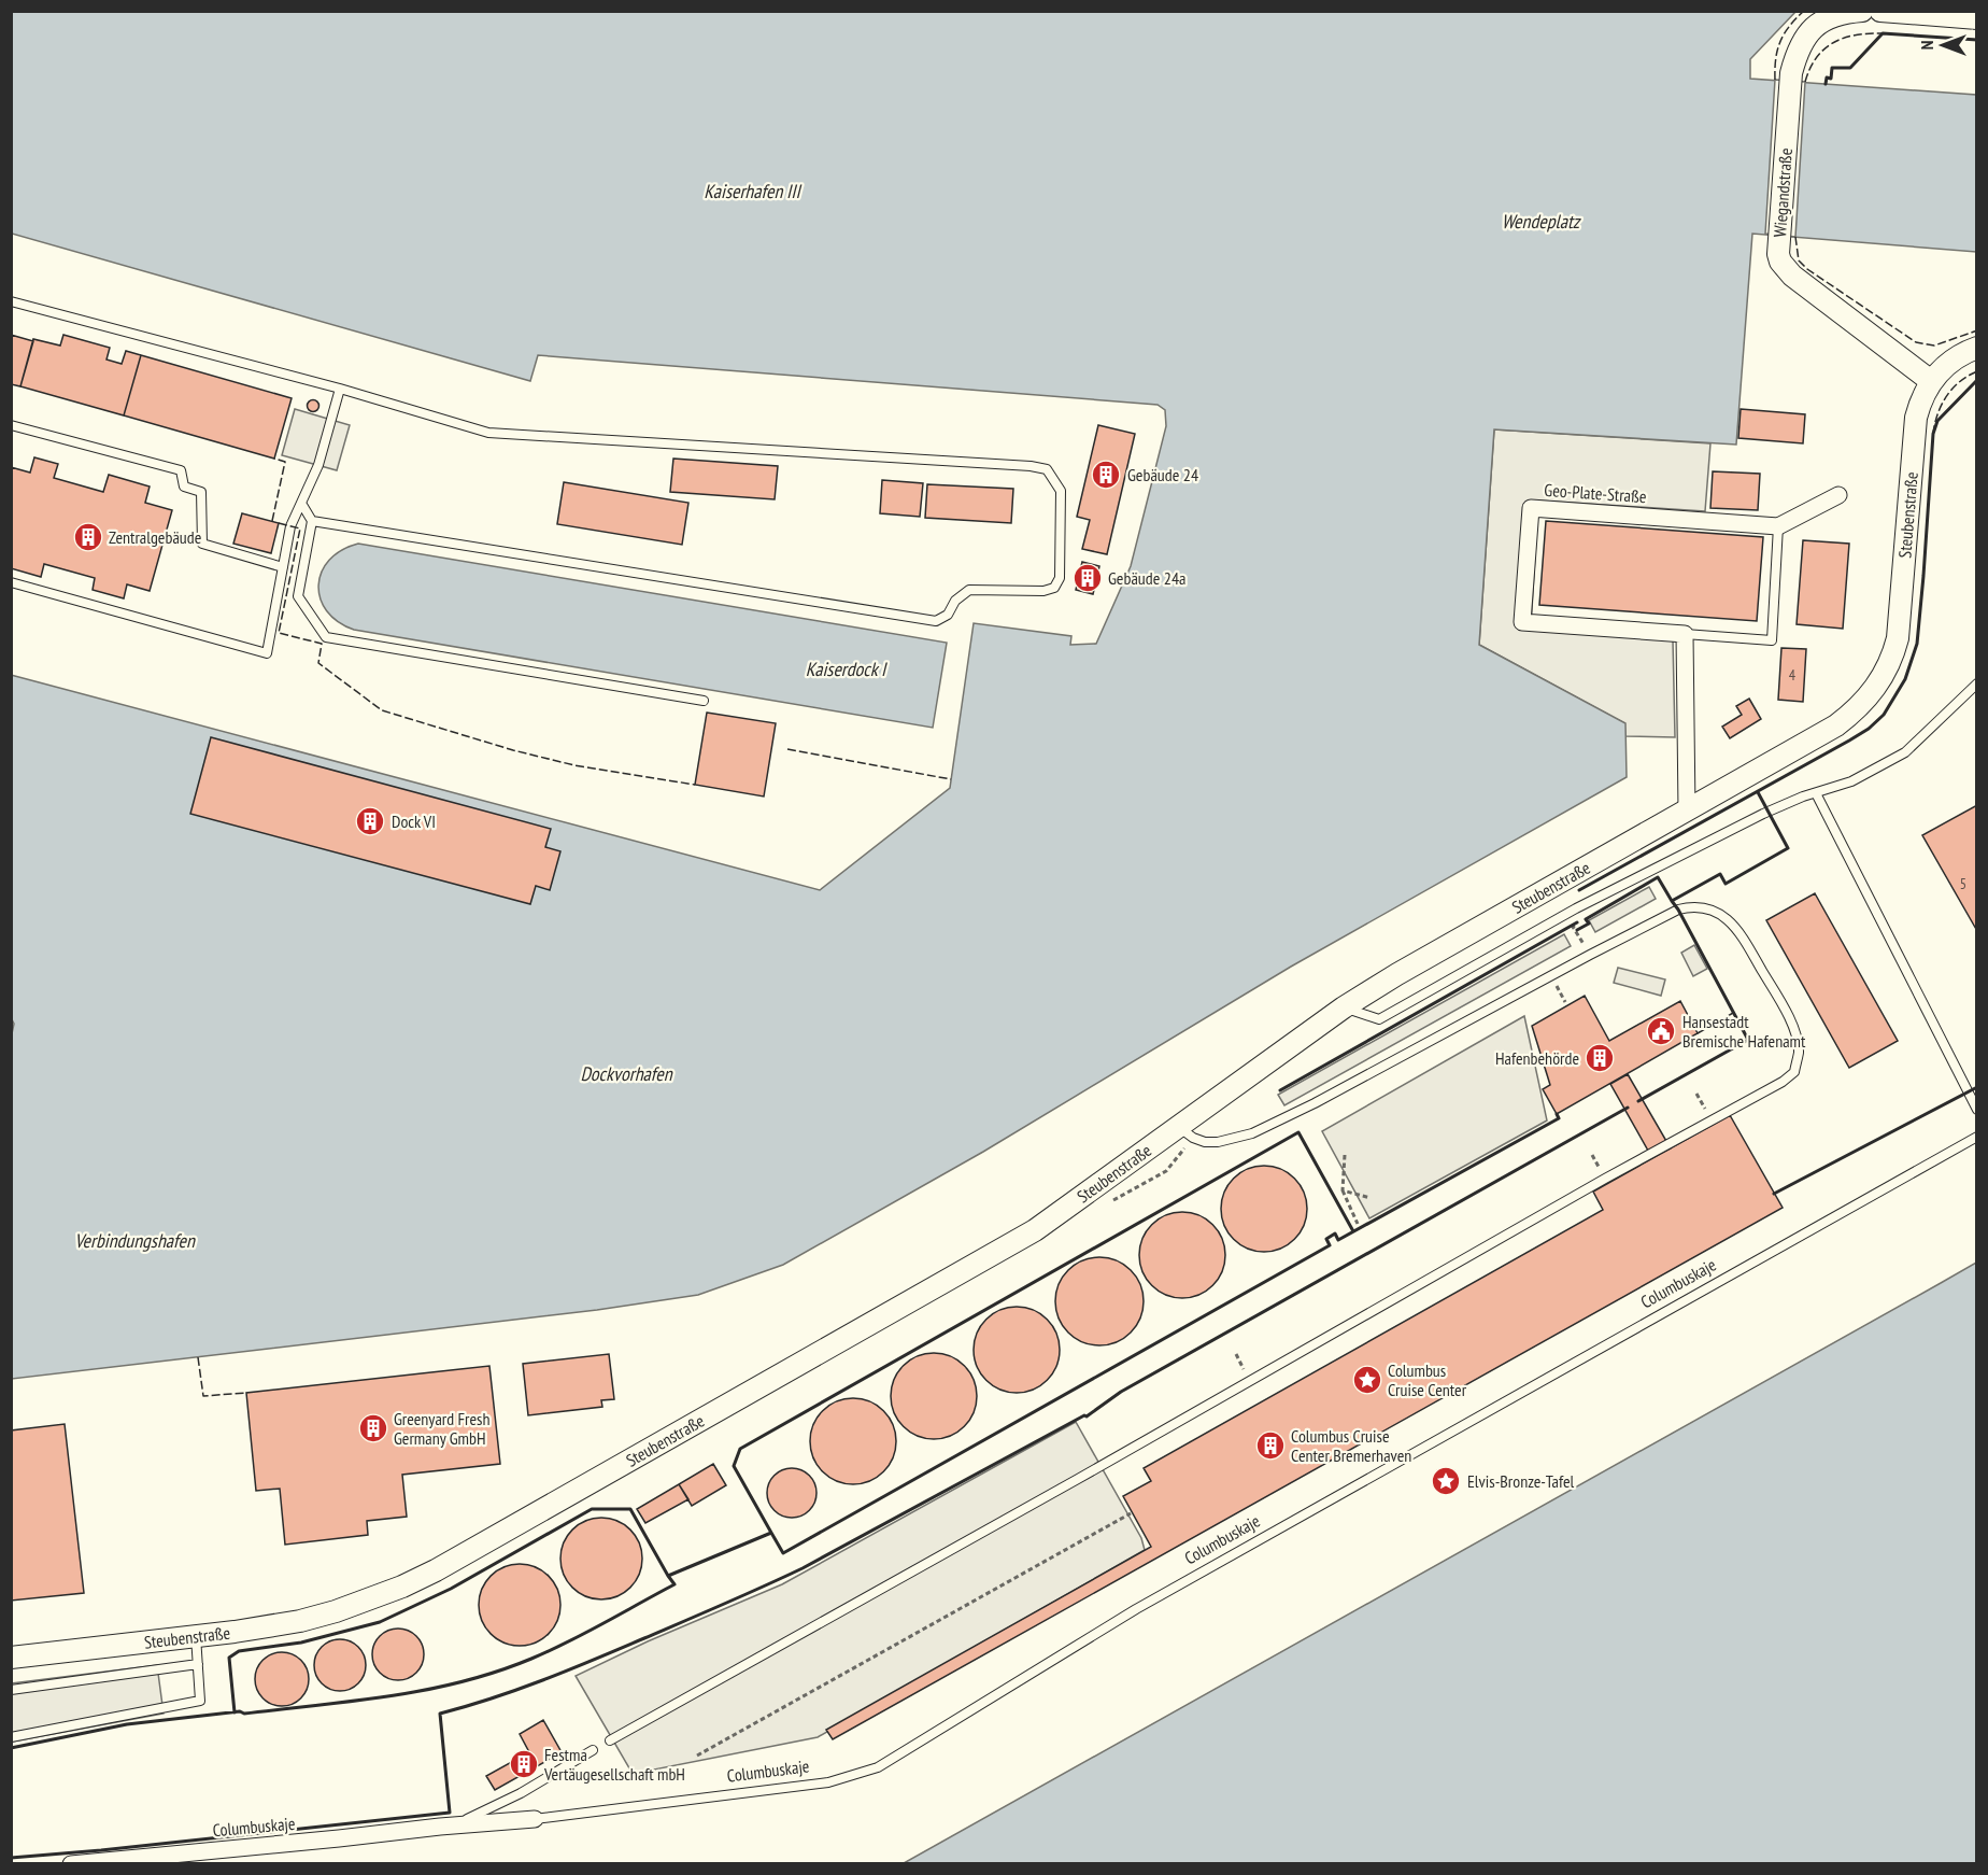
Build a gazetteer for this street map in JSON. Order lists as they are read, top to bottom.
{
  "streets": {
    "street": [
      "Wiegandstraße",
      "Geo-Plate-Straße",
      "Steubenstraße",
      "Columbuskaje"
    ]
  },
  "crossings": [
    ["Wiegandstraße", "Steubenstraße"]
  ],
  "water": [
    "Kaiserhafen III",
    "Wendeplatz",
    "Kaiserdock I",
    "Dockvorhafen",
    "Verbindungshafen"
  ],
  "places": {
    "building": [
      "Gebäude 24",
      "Zentralgebäude",
      "Gebäude 24a",
      "Dock VI",
      "Hafenbehörde",
      "Greenyard Fresh Germany GmbH",
      "Columbus Cruise Center Bremerhaven",
      "Festma Vertäugesellschaft mbH"
    ],
    "public building": ["Hansestadt Bremische Hafenamt"],
    "place": ["Columbus Cruise Center", "Elvis-Bronze-Tafel"]
  },
  "house_numbers": ["4", "5"],
  "north": "left"
}
